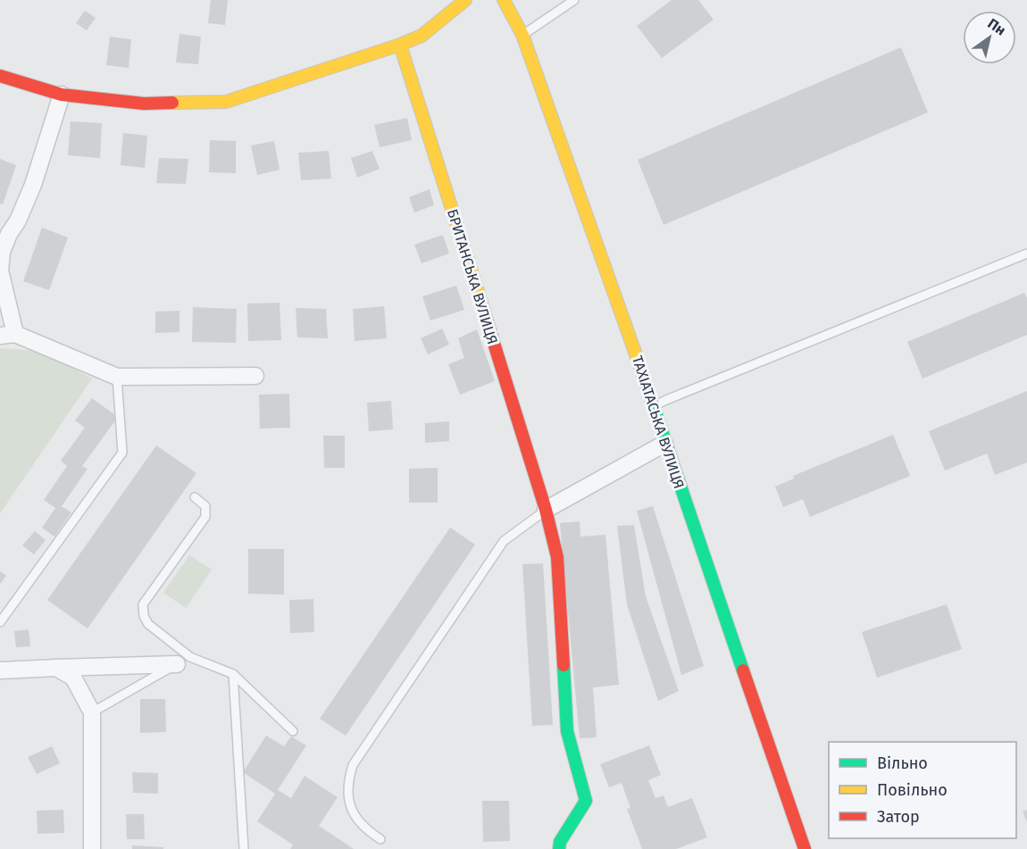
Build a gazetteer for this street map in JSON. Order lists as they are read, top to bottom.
{
  "streets": {
    "street": ["БРИТАНСЬКА ВУЛИЦЯ", "ТАХІАТАСЬКА ВУЛИЦЯ"]
  },
  "legend": ["Вільно", "Повільно", "Затор"],
  "north": "top right"
}
